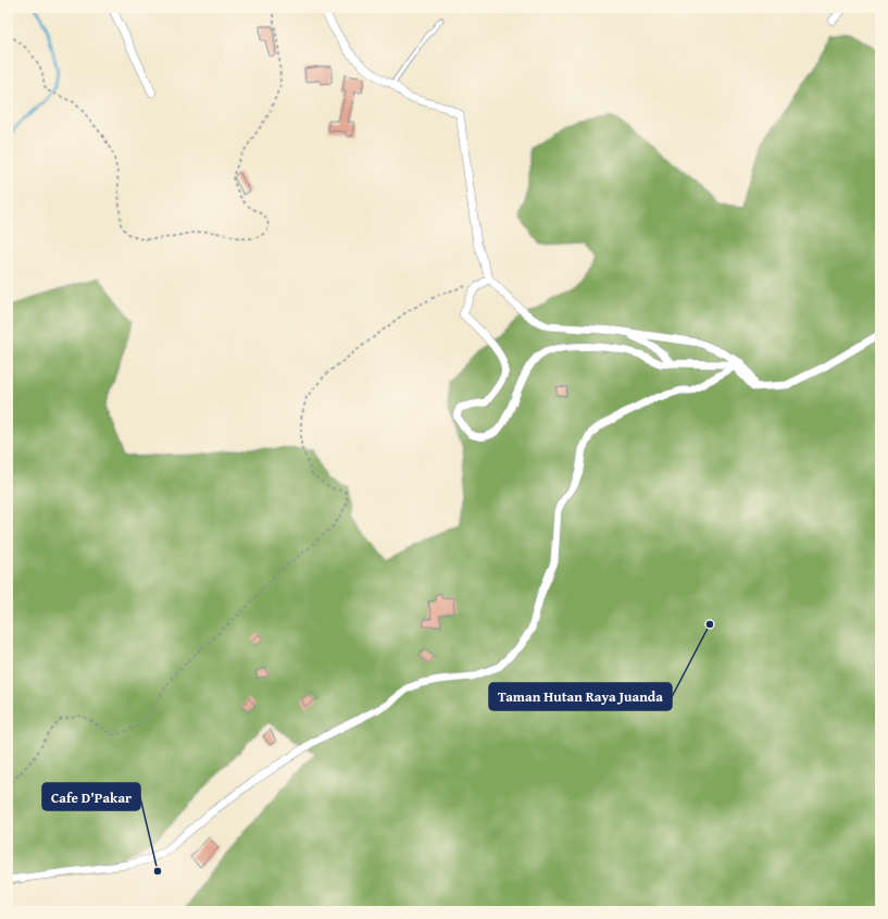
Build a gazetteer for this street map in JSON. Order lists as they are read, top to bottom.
{
  "places": ["Taman Hutan Raya Juanda", "Cafe D'Pakar"]
}
